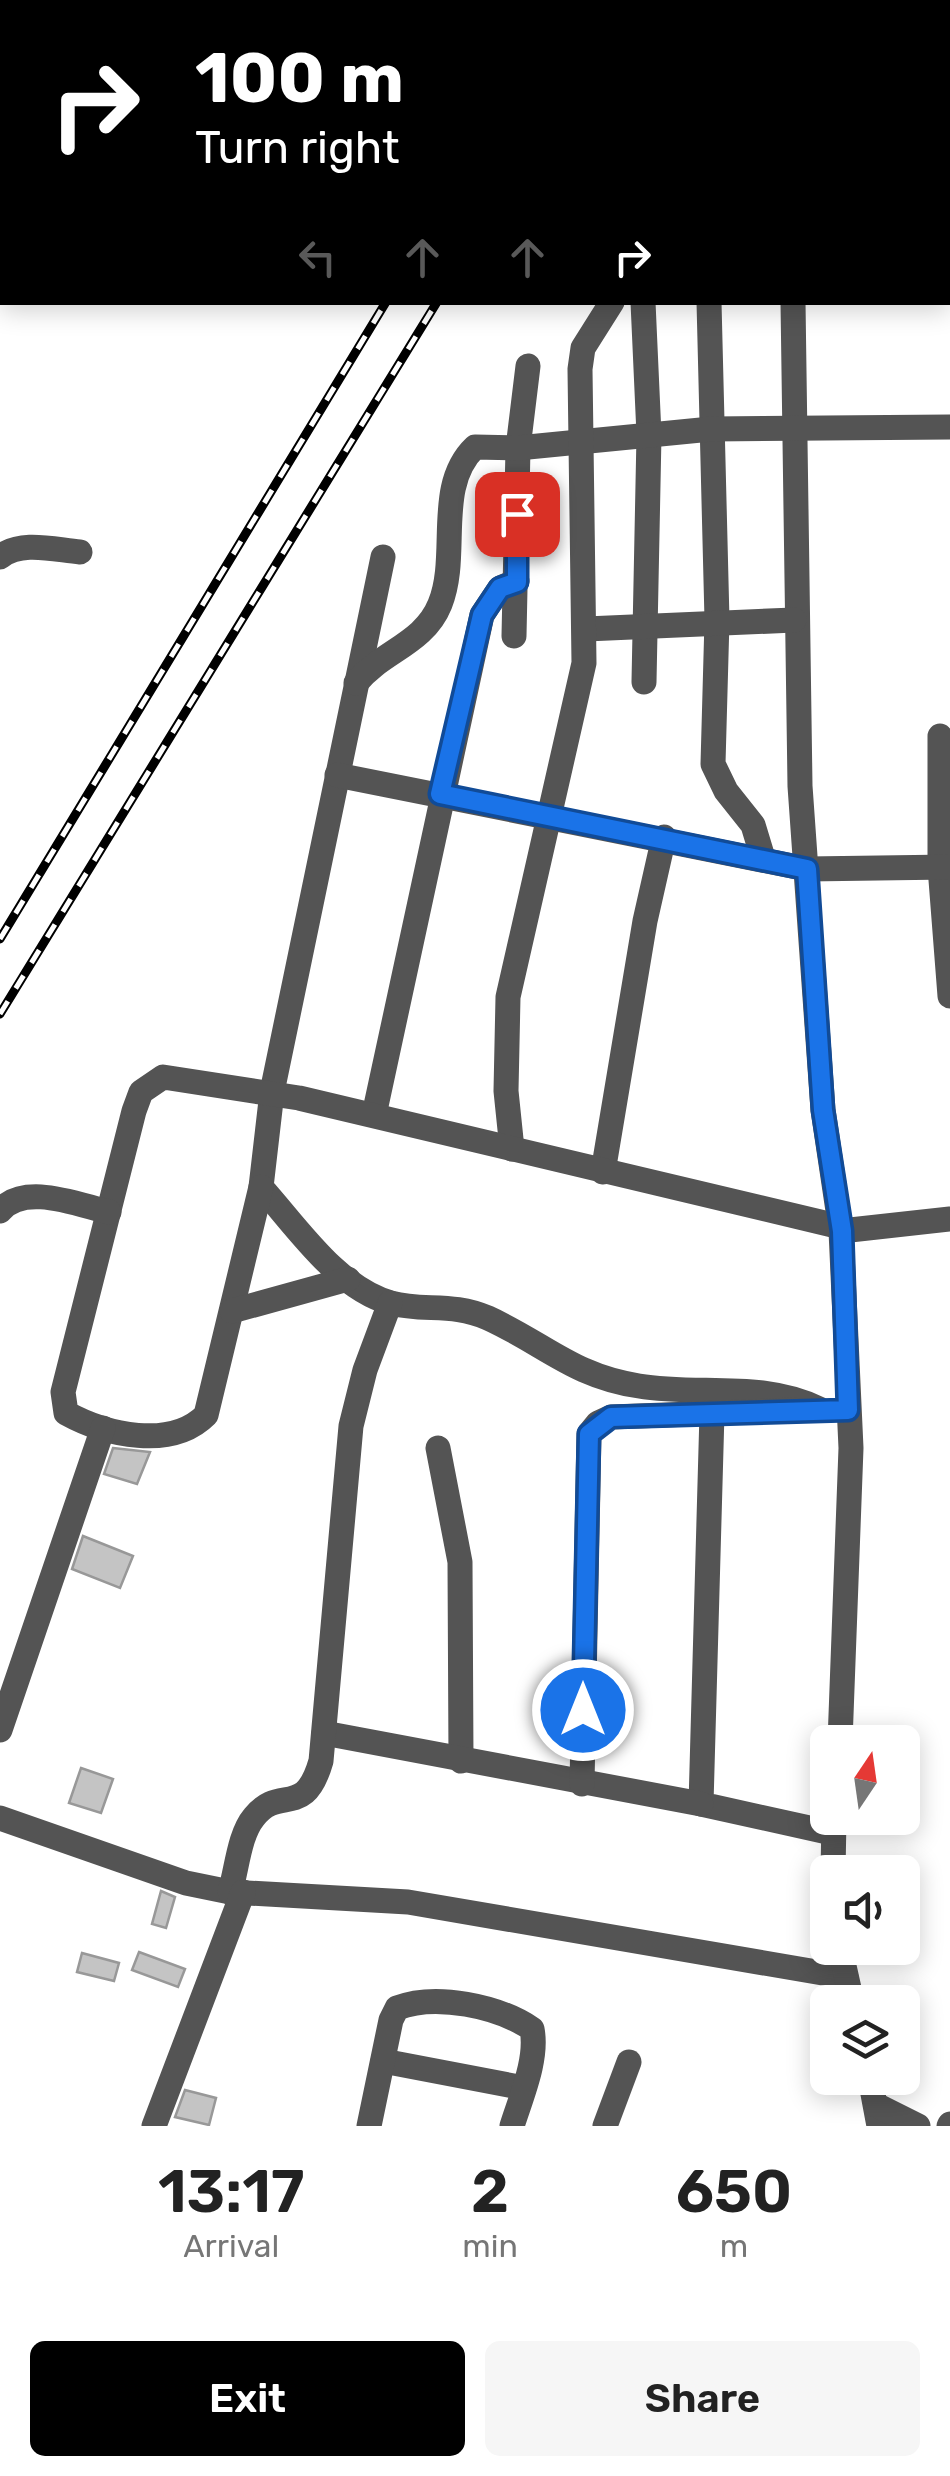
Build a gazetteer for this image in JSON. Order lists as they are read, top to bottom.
{
  "north": "top",
  "page": {
    "turn": ["100 m", "Turn right"],
    "eta": [
      "13:17",
      "Arrival",
      "2",
      "min",
      "650",
      "m"
    ],
    "buttons": ["Exit", "Share"]
  }
}
